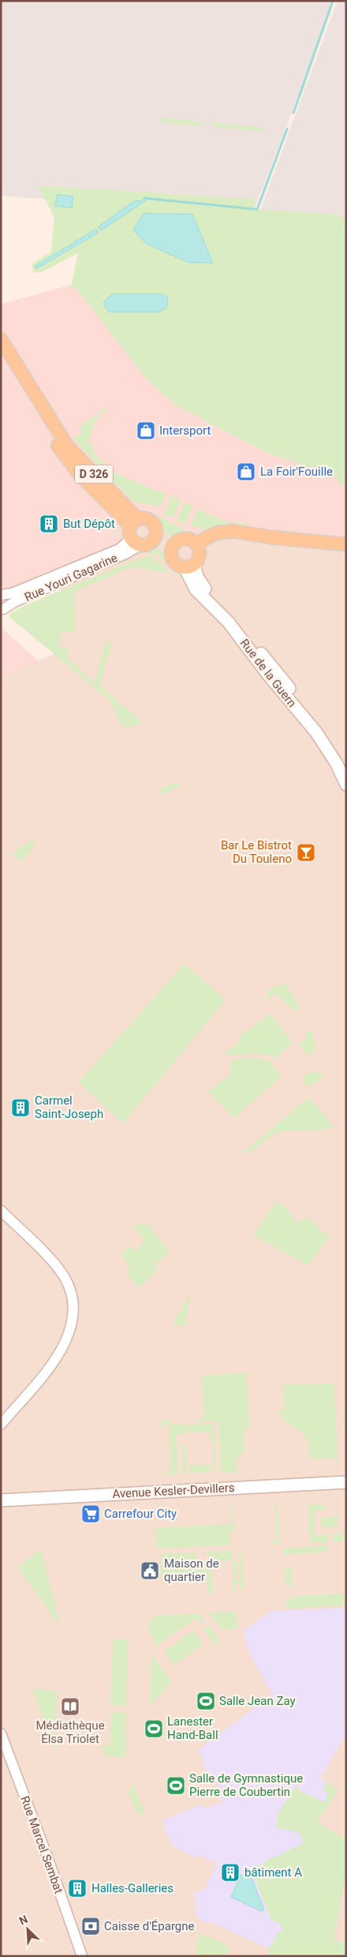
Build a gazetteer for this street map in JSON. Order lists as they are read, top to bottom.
{
  "streets": {
    "main road": ["D 326", "Rue de la Guern", "Avenue Kesler-Devillers"],
    "street": ["Rue Youri Gagarine", "Rue Marcel Sembat"]
  },
  "crossings": [
    ["D 326", "Rue Youri Gagarine"]
  ],
  "places": {
    "shop": ["Intersport", "La Foir'Fouille"],
    "building": [
      "But Dépôt",
      "Carmel Saint-Joseph",
      "bâtiment A",
      "Halles-Galleries"
    ],
    "bar": ["Bar Le Bistrot Du Touleno"],
    "supermarket": ["Carrefour City"],
    "public building": ["Maison de quartier"],
    "sports": ["Salle Jean Zay", "Lanester Hand-Ball", "Salle de Gymnastique Pierre de Coubertin"],
    "library": ["Médiathèque Élsa Triolet"],
    "bank": ["Caisse d'Épargne"]
  },
  "north": "top left"
}
